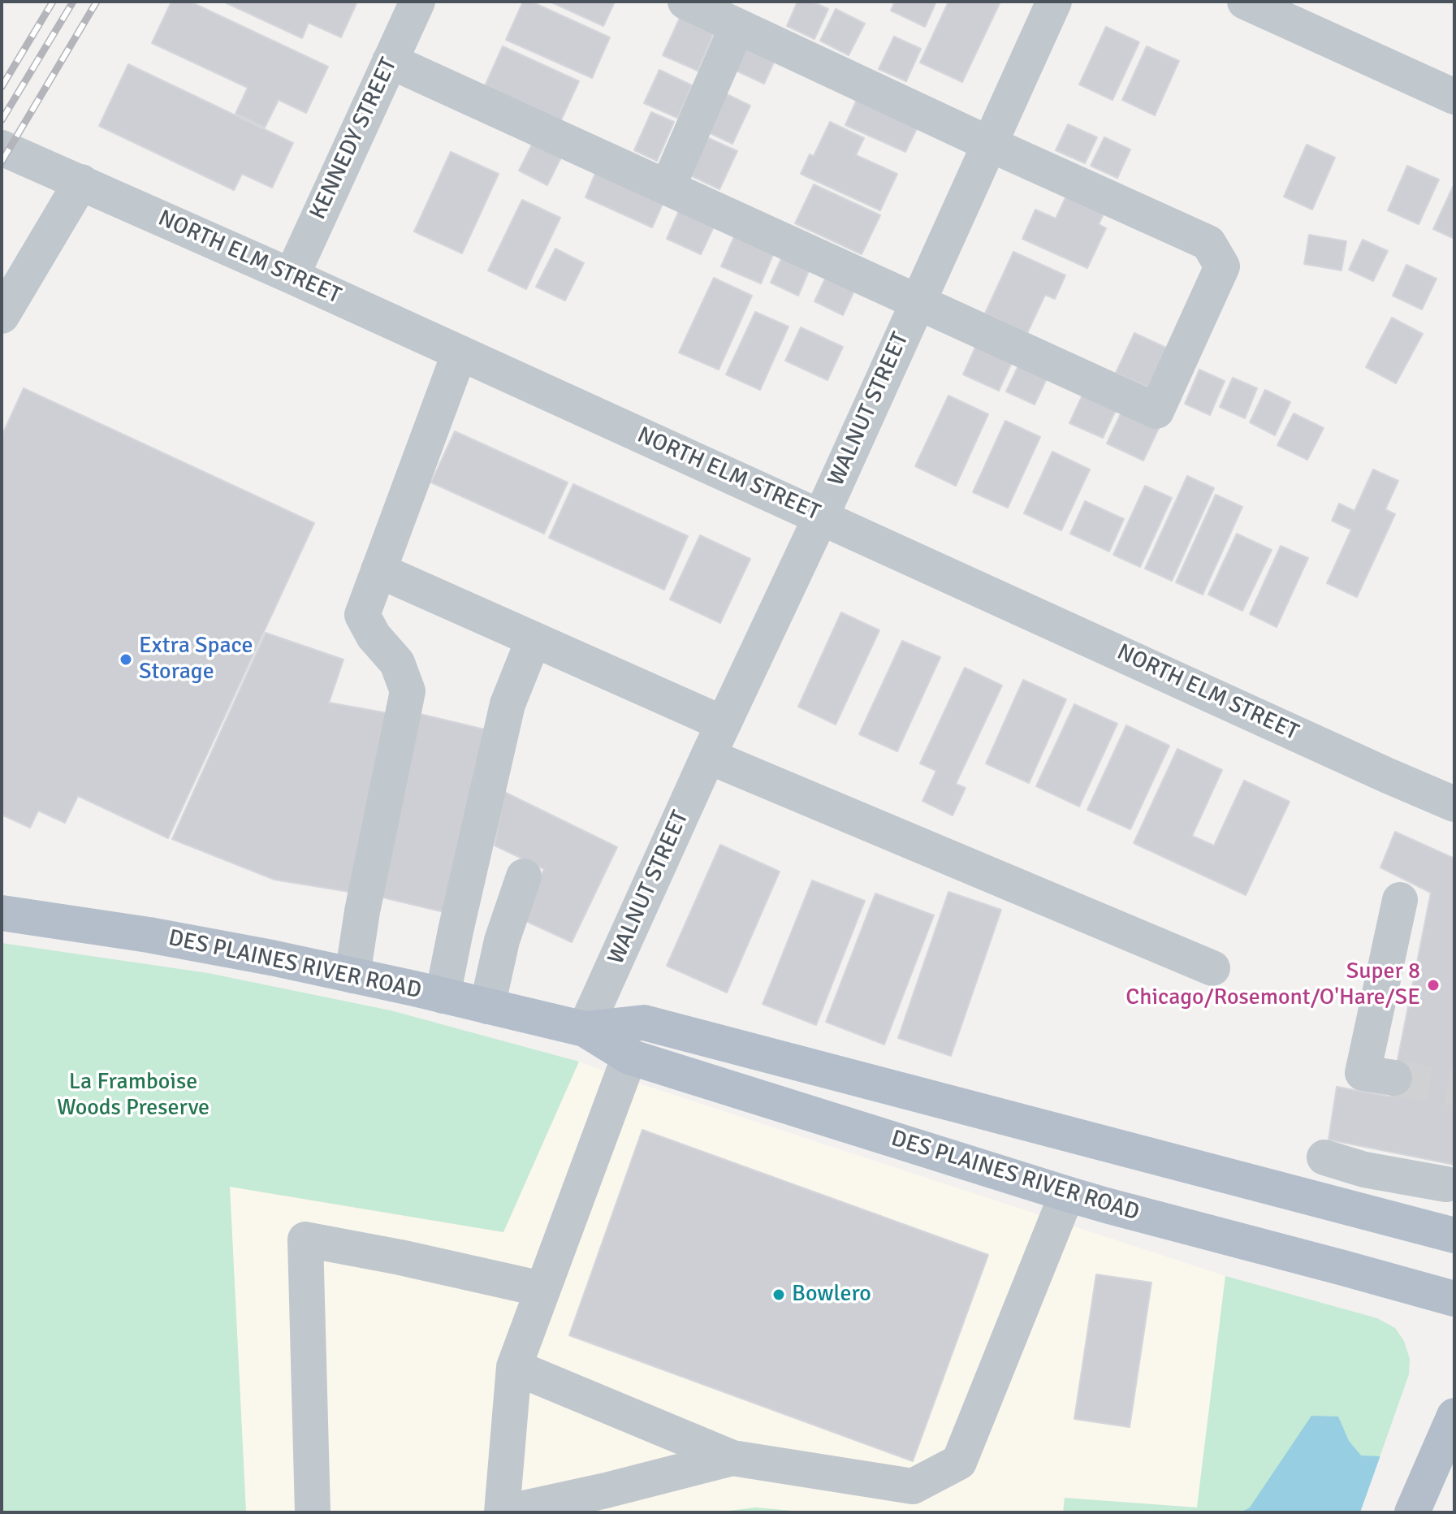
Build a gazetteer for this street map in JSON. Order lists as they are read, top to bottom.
{
  "streets": {
    "main road": ["DES PLAINES RIVER ROAD"],
    "street": ["KENNEDY STREET", "NORTH ELM STREET", "WALNUT STREET"]
  },
  "crossings": [
    ["KENNEDY STREET", "NORTH ELM STREET"],
    ["NORTH ELM STREET", "WALNUT STREET"],
    ["WALNUT STREET", "DES PLAINES RIVER ROAD"]
  ],
  "parks": ["La Framboise Woods Preserve"],
  "places": ["Extra Space Storage", "Super 8 Chicago/Rosemont/O'Hare/SE", "Bowlero"]
}
